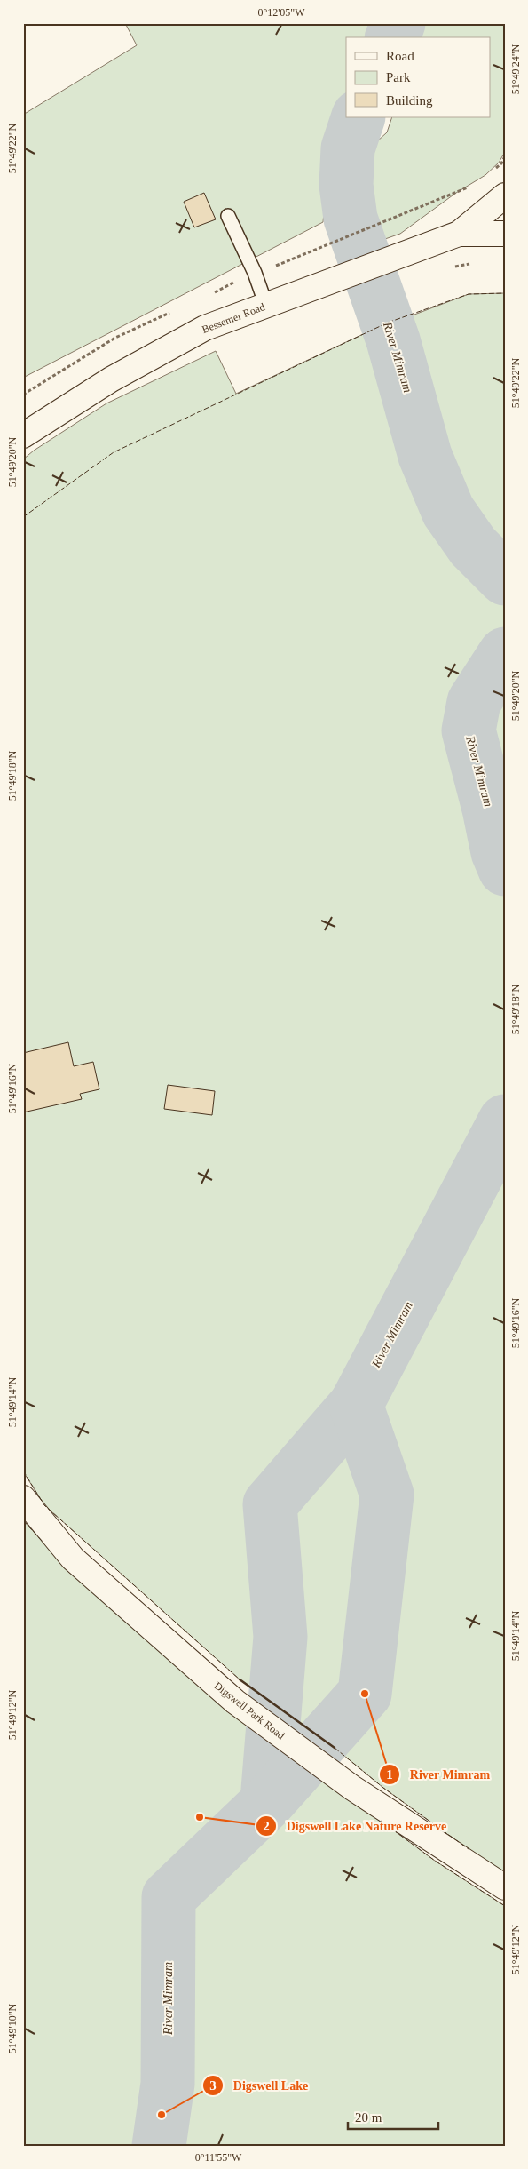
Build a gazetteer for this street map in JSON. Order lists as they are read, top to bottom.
{
  "streets": {
    "street": ["Bessemer Road", "Digswell Park Road"]
  },
  "water": ["River Mimram"],
  "places": ["River Mimram", "Digswell Lake Nature Reserve", "Digswell Lake"],
  "legend": ["Road", "Park", "Building"],
  "scale_bar": "20 m",
  "coordinates": [
    "0°12'05\"W",
    "51°49'24\"N",
    "51°49'22\"N",
    "51°49'20\"N",
    "51°49'18\"N",
    "51°49'16\"N",
    "51°49'14\"N",
    "51°49'12\"N",
    "51°49'10\"N",
    "0°11'55\"W"
  ]
}
